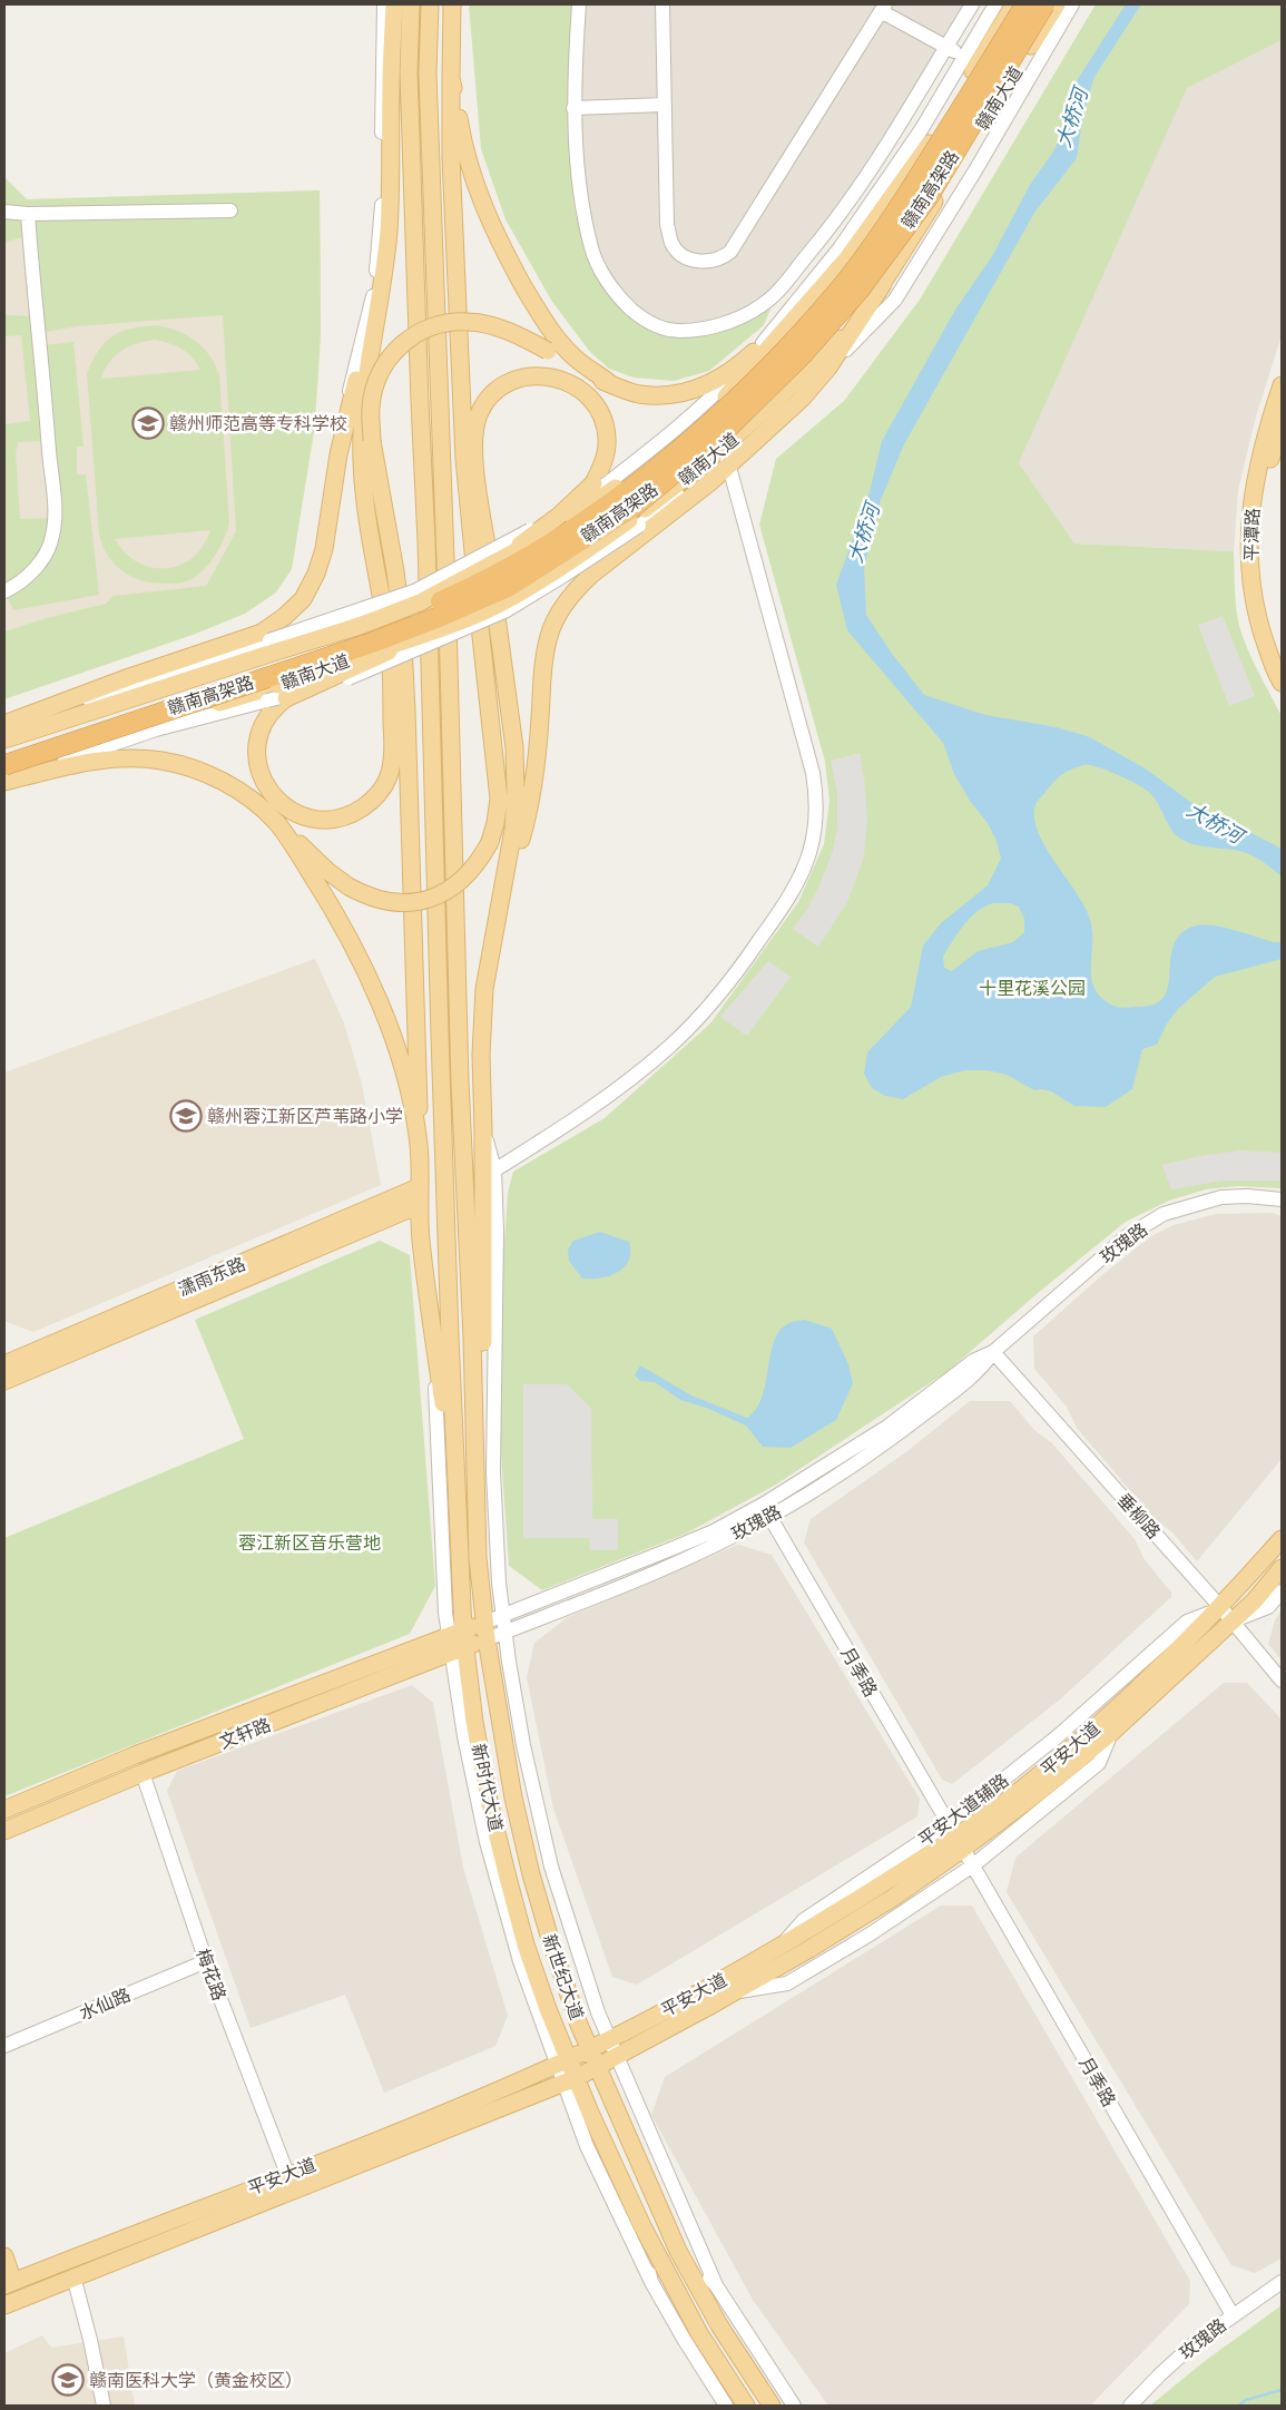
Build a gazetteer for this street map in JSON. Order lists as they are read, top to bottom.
{
  "streets": {
    "highway": ["赣南高架路"],
    "main road": [
      "赣南大道",
      "平潭路",
      "潇雨东路",
      "文轩路",
      "平安大道",
      "新时代大道",
      "新世纪大道"
    ],
    "street": [
      "玫瑰路",
      "垂柳路",
      "月季路",
      "平安大道辅路",
      "梅花路",
      "水仙路"
    ]
  },
  "crossings": [
    ["玫瑰路", "垂柳路"],
    ["玫瑰路", "月季路"],
    ["玫瑰路", "文轩路"],
    ["玫瑰路", "新世纪大道"],
    ["垂柳路", "平安大道"],
    ["垂柳路", "平安大道辅路"],
    ["月季路", "平安大道"],
    ["月季路", "平安大道辅路"],
    ["文轩路", "新时代大道"],
    ["文轩路", "梅花路"],
    ["文轩路", "新世纪大道"],
    ["平安大道", "新时代大道"],
    ["平安大道", "平安大道辅路"],
    ["平安大道", "梅花路"],
    ["平安大道", "新世纪大道"],
    ["梅花路", "水仙路"]
  ],
  "water": ["大桥河"],
  "parks": ["十里花溪公园", "蓉江新区音乐营地"],
  "places": {
    "school or university": ["赣州师范高等专科学校", "赣州蓉江新区芦苇路小学", "赣南医科大学（黄金校区）"]
  }
}
